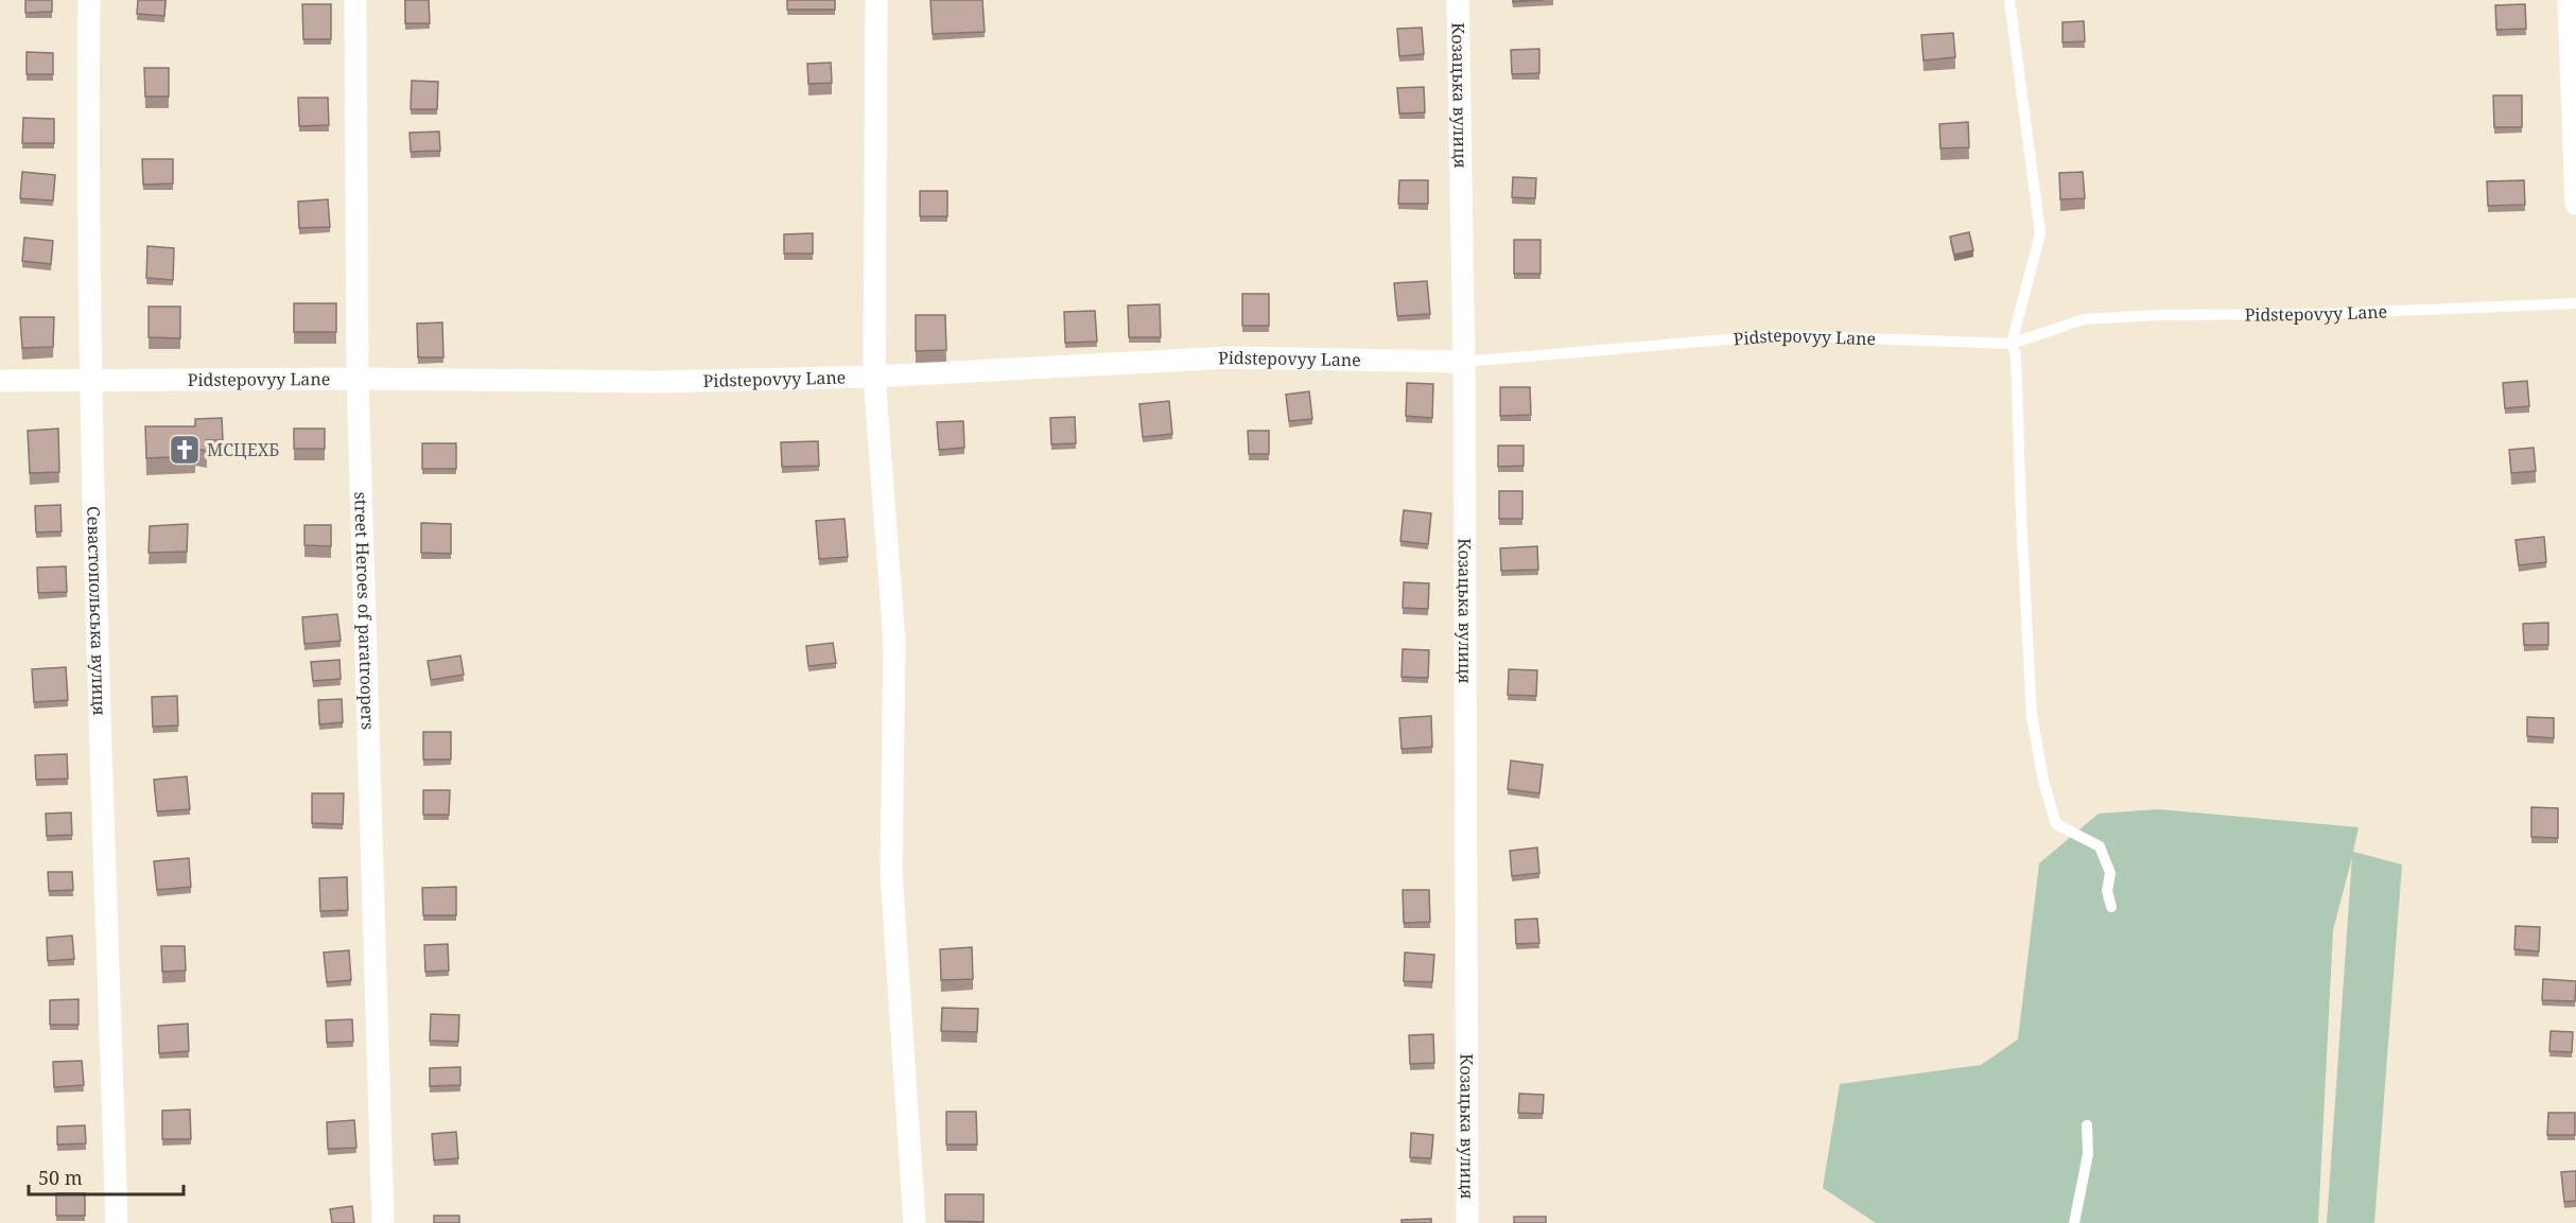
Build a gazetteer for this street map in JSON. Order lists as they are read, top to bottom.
{
  "streets": {
    "street": [
      "Козацька вулиця",
      "Pidstepovyy Lane",
      "Севастопольська вулиця",
      "street Heroes of paratroopers"
    ]
  },
  "crossings": [
    ["Козацька вулиця", "Pidstepovyy Lane"],
    ["Pidstepovyy Lane", "Севастопольська вулиця"],
    ["Pidstepovyy Lane", "street Heroes of paratroopers"]
  ],
  "places": {
    "church": ["МСЦЕХБ"]
  },
  "scale_bar": "50 m"
}
